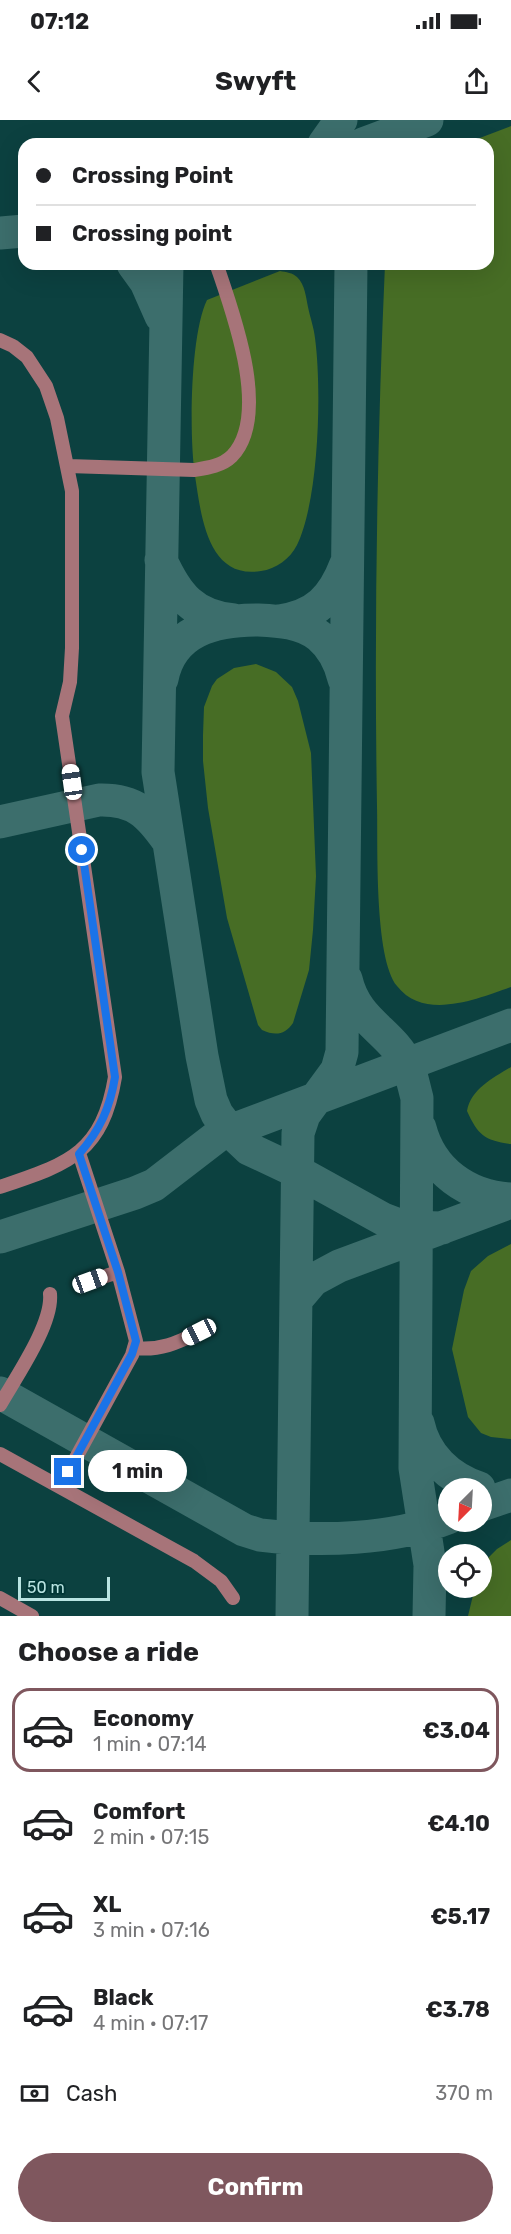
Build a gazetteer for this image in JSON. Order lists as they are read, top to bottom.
{
  "scale_bar": "50 m",
  "north": "bottom left",
  "page": {
    "status": "07:12",
    "header": "Swyft",
    "banner": ["Crossing Point", "Crossing point"],
    "bubble": "1 min",
    "scale": "50 m",
    "heading": "Choose a ride",
    "list": [
      {
        "name": "Economy",
        "note": "1 min · 07:14",
        "value": "€3.04"
      },
      {
        "name": "Comfort",
        "note": "2 min · 07:15",
        "value": "€4.10"
      },
      {
        "name": "XL",
        "note": "3 min · 07:16",
        "value": "€5.17"
      },
      {
        "name": "Black",
        "note": "4 min · 07:17",
        "value": "€3.78"
      }
    ],
    "pay": ["Cash", "370 m"],
    "buttons": "Confirm"
  }
}
